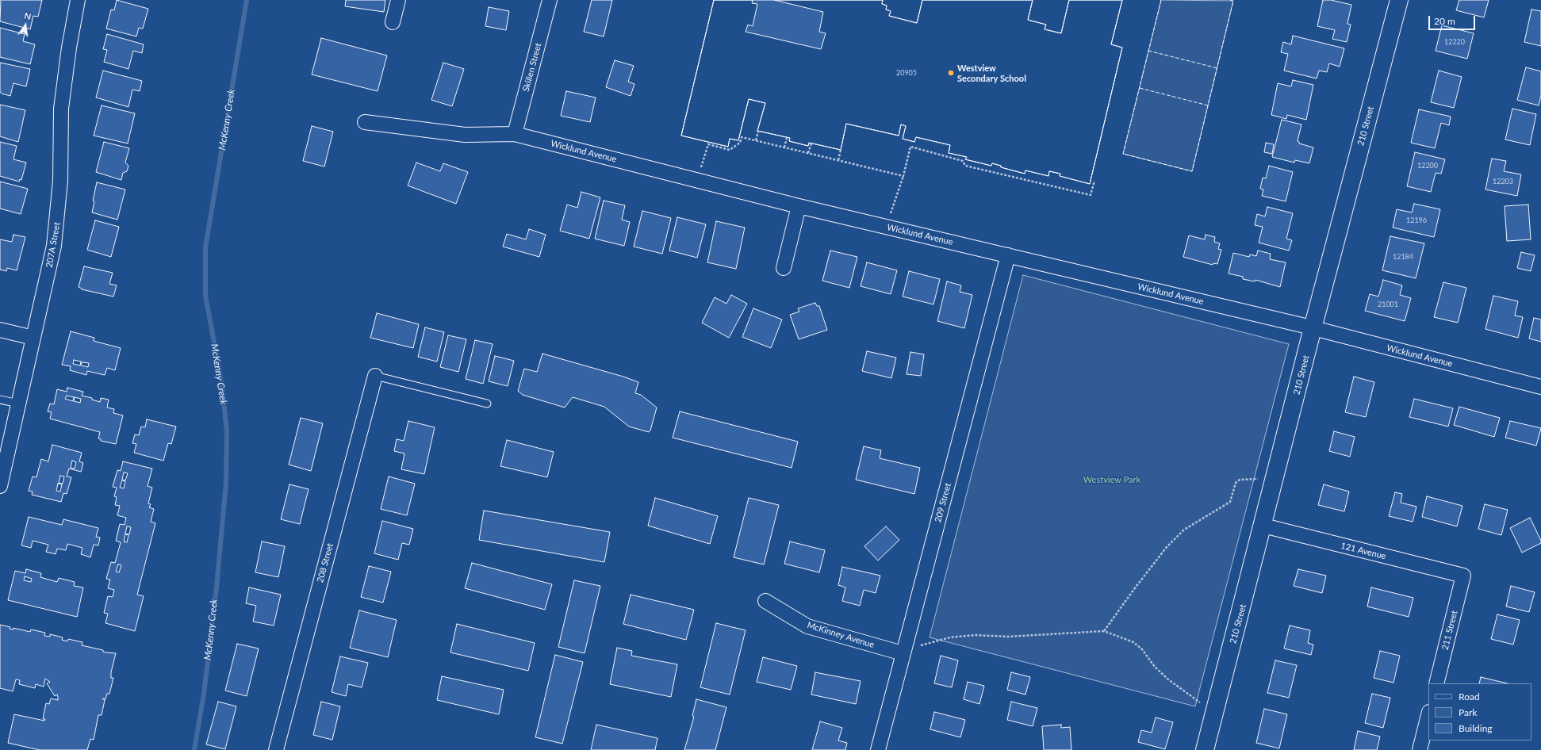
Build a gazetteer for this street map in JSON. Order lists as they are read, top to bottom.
{
  "streets": {
    "street": [
      "Skillen Street",
      "210 Street",
      "Wicklund Avenue",
      "207A Street",
      "209 Street",
      "121 Avenue",
      "208 Street",
      "211 Street",
      "McKinney Avenue"
    ]
  },
  "crossings": [
    ["Skillen Street", "Wicklund Avenue"],
    ["210 Street", "Wicklund Avenue"],
    ["210 Street", "121 Avenue"],
    ["Wicklund Avenue", "209 Street"],
    ["209 Street", "McKinney Avenue"],
    ["121 Avenue", "211 Street"]
  ],
  "water": ["McKenny Creek"],
  "parks": ["Westview Park"],
  "places": ["Westview Secondary School"],
  "house_numbers": [
    "12220",
    "20905",
    "12200",
    "12203",
    "12196",
    "12184",
    "21001"
  ],
  "legend": ["Road", "Park", "Building"],
  "scale_bar": "20 m",
  "north": "top"
}
